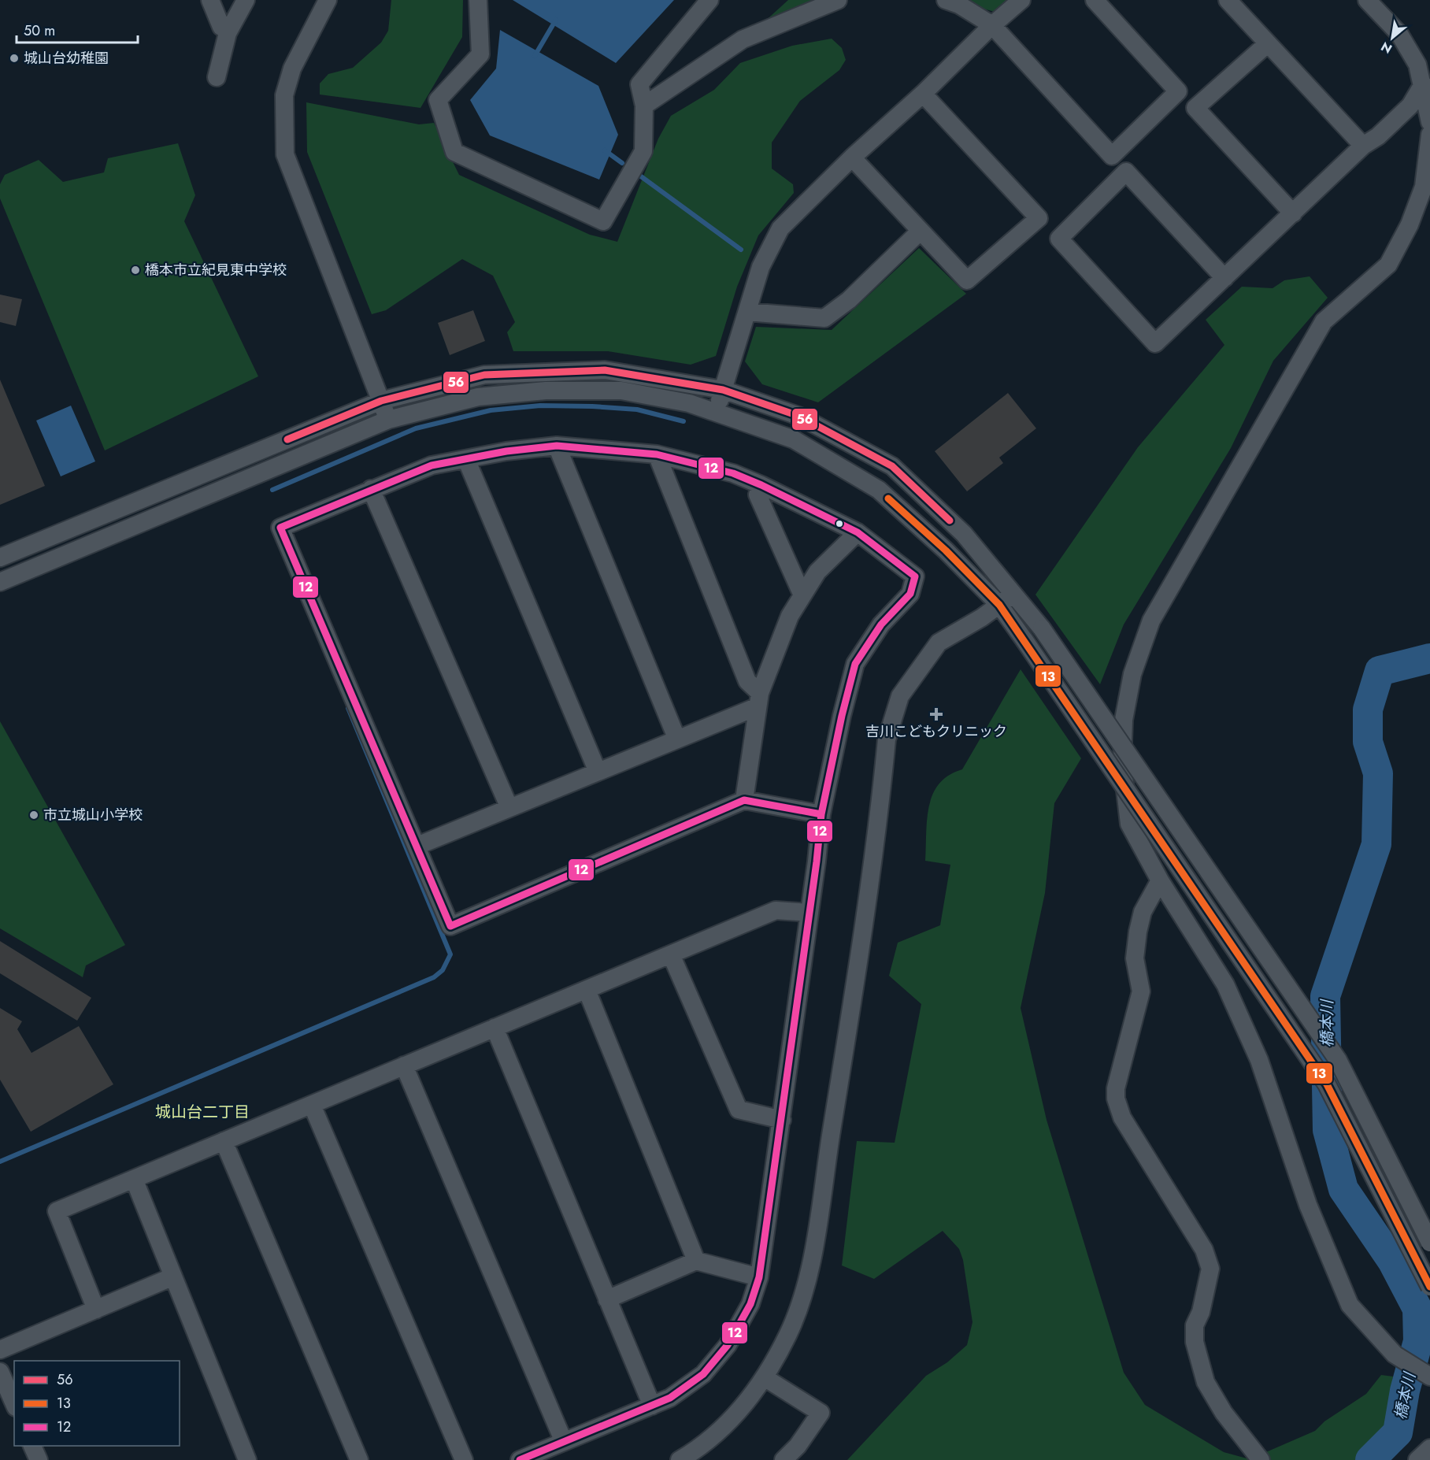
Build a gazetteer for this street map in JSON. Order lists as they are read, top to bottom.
{
  "districts": ["城山台二丁目"],
  "water": ["橋本川"],
  "places": {
    "other": ["城山台幼稚園", "橋本市立紀見東中学校", "市立城山小学校"],
    "health": ["吉川こどもクリニック"]
  },
  "lines": ["transit line 56", "transit line 12", "transit line 13"],
  "legend": ["56", "13", "12"],
  "scale_bar": "50 m",
  "north": "bottom left"
}
